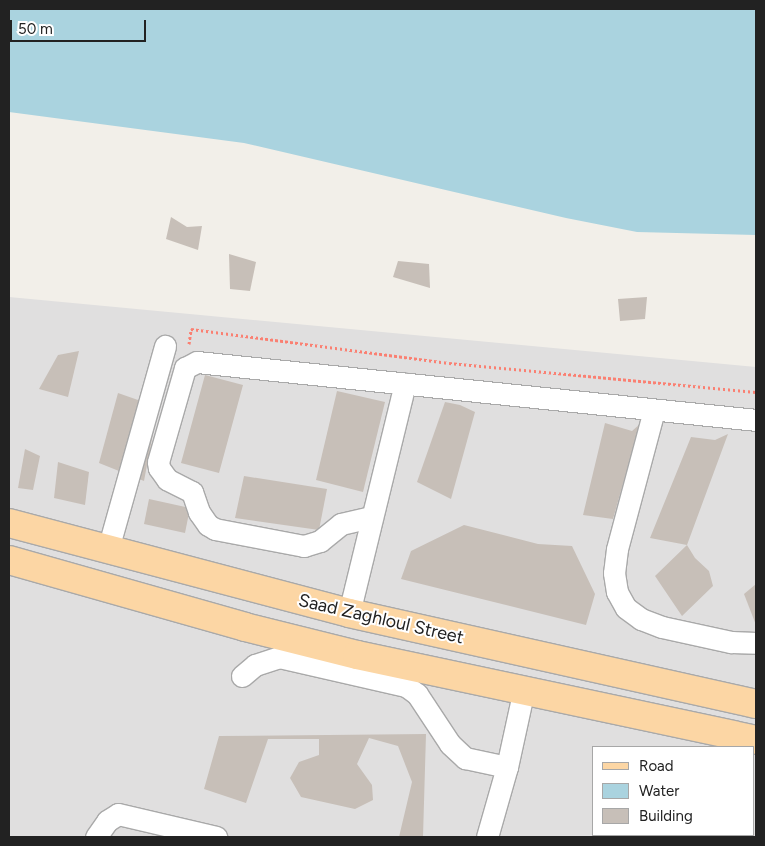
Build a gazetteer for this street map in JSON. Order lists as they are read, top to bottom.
{
  "streets": {
    "main road": ["Saad Zaghloul Street"]
  },
  "legend": ["Road", "Water", "Building"],
  "scale_bar": "50 m"
}
